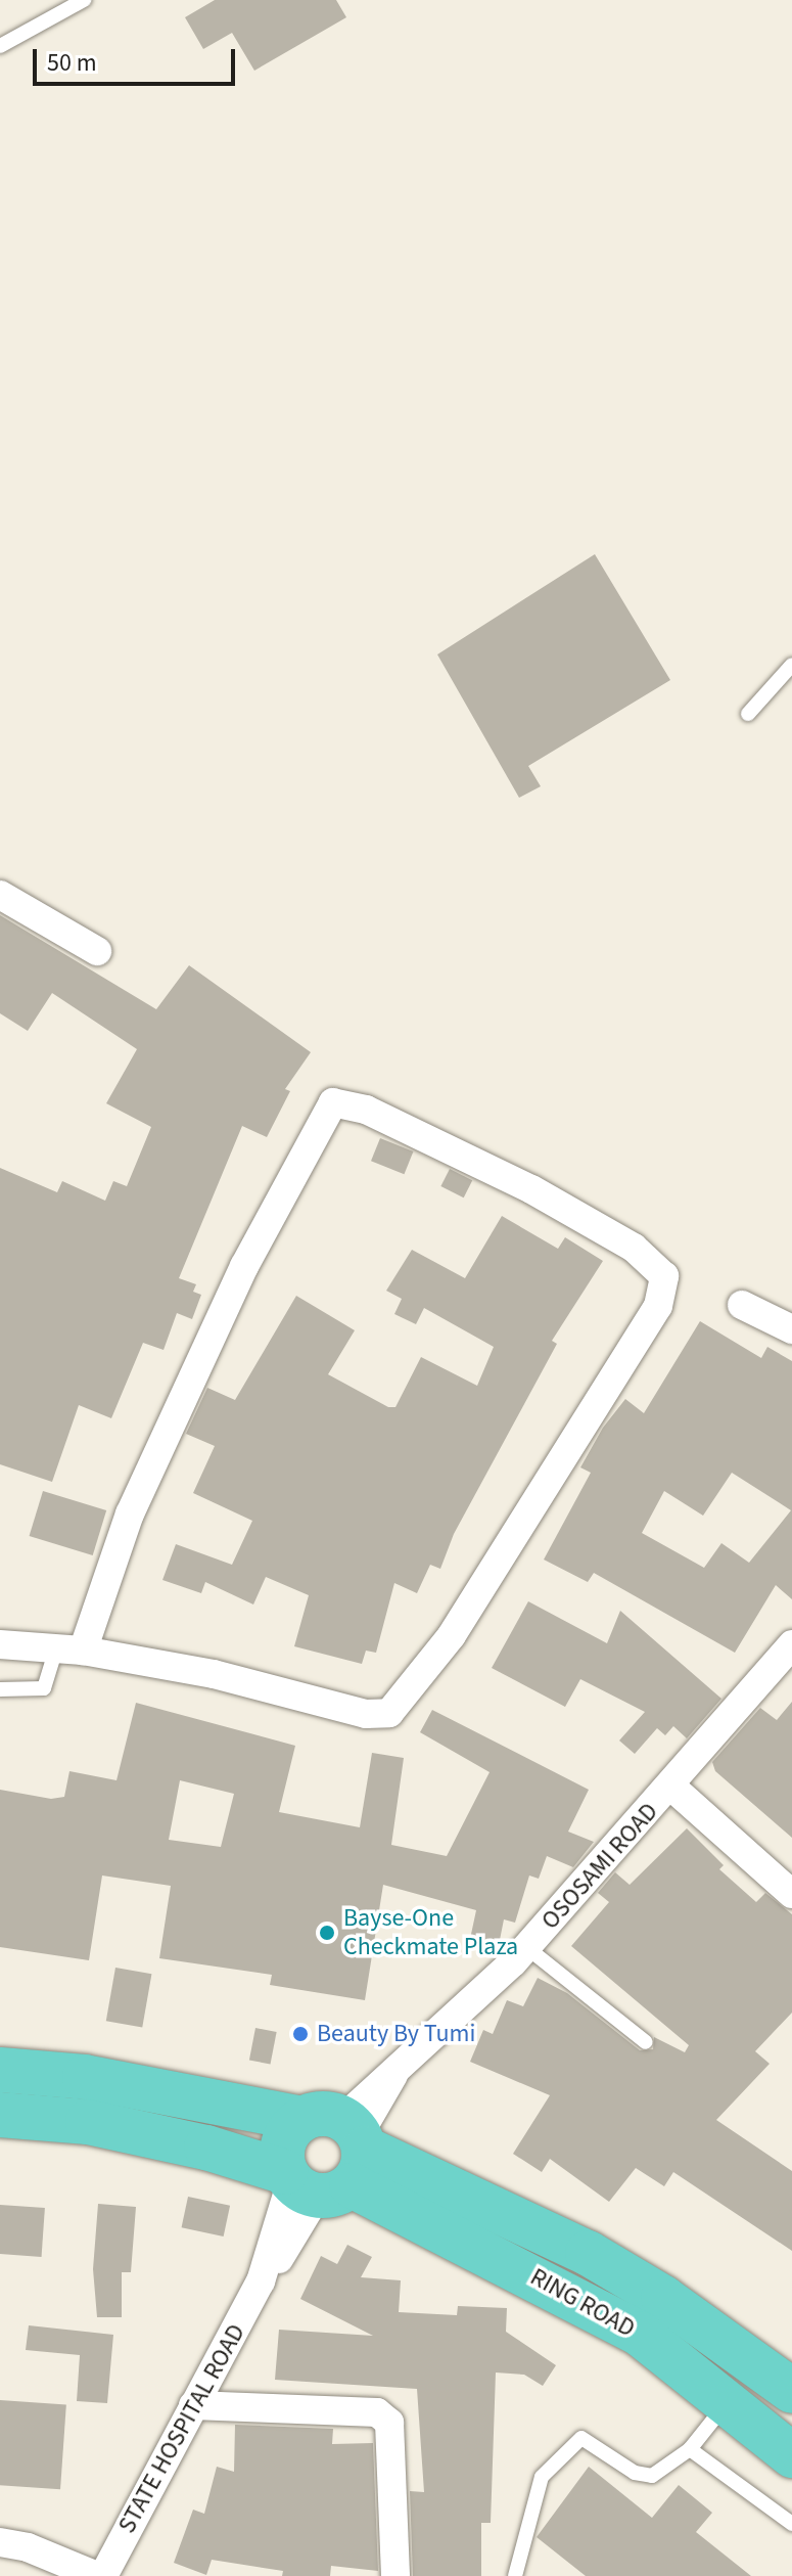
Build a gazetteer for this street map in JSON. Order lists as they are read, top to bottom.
{
  "streets": {
    "main road": ["RING ROAD"],
    "street": ["OSOSAMI ROAD", "STATE HOSPITAL ROAD"]
  },
  "crossings": [
    ["OSOSAMI ROAD", "STATE HOSPITAL ROAD"],
    ["RING ROAD", "STATE HOSPITAL ROAD"]
  ],
  "places": ["Bayse-One Checkmate Plaza", "Beauty By Tumi"],
  "scale_bar": "50 m"
}
